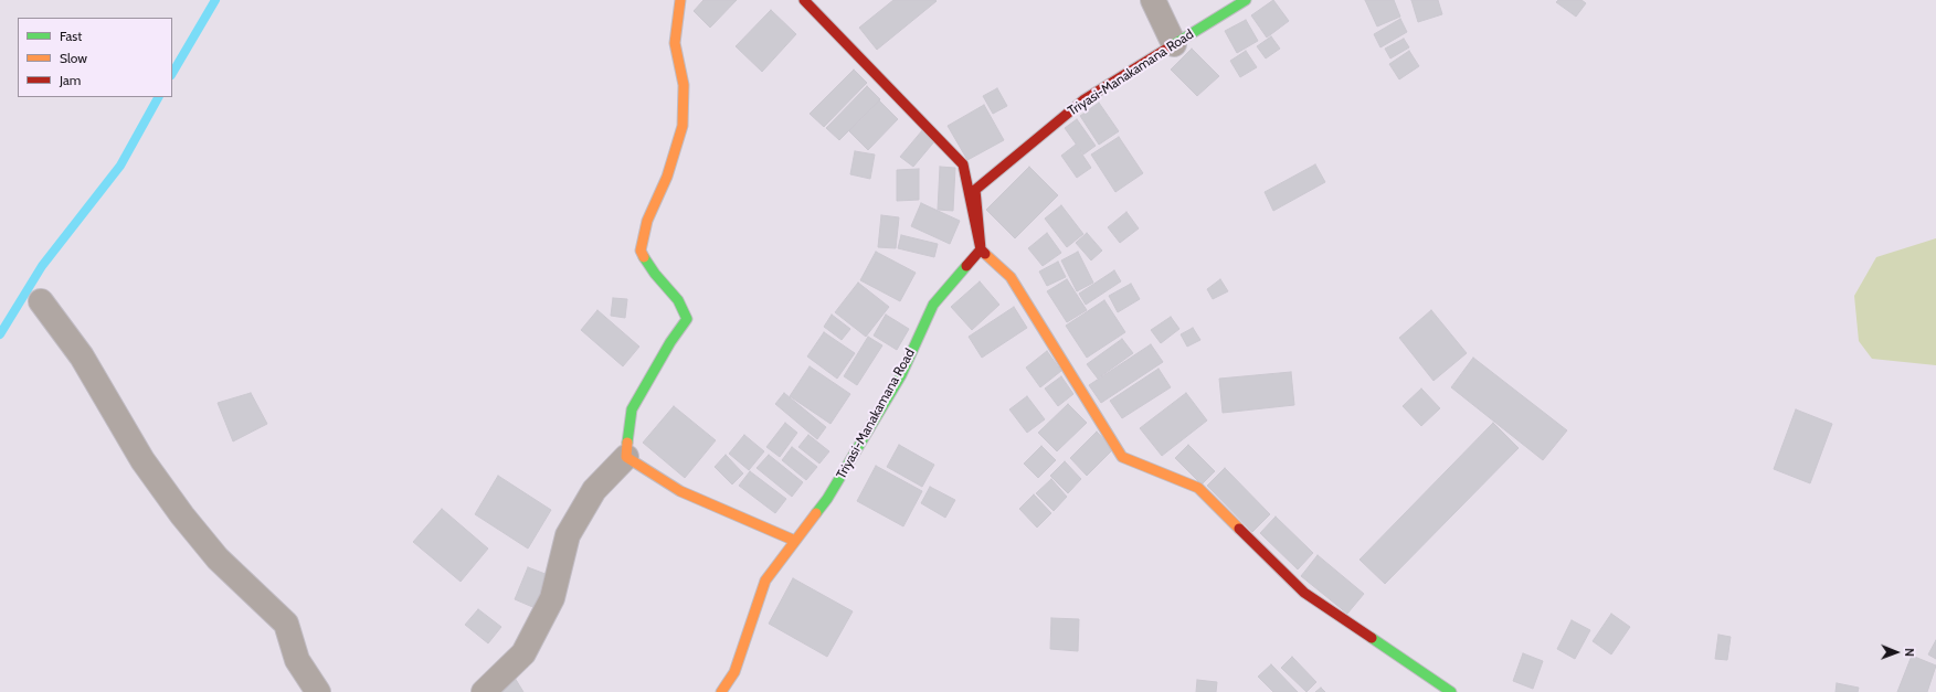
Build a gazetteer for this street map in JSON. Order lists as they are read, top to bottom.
{
  "streets": {
    "street": ["Triyasi-Manakamana Road"]
  },
  "legend": ["Fast", "Slow", "Jam"],
  "north": "right"
}
